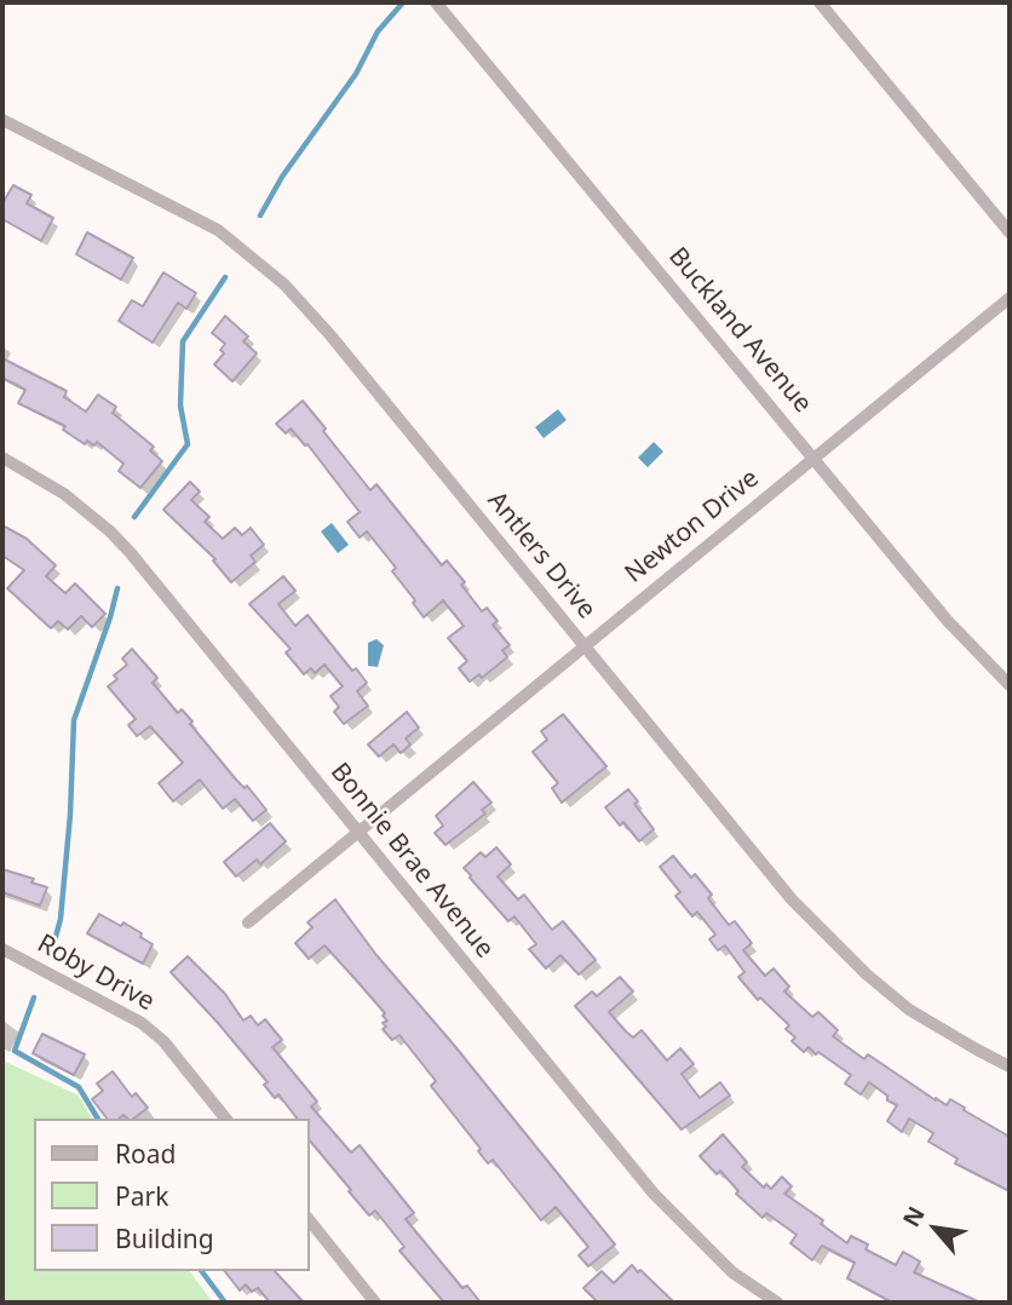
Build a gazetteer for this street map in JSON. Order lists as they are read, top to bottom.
{
  "streets": {
    "street": [
      "Buckland Avenue",
      "Newton Drive",
      "Antlers Drive",
      "Bonnie Brae Avenue",
      "Roby Drive"
    ]
  },
  "crossings": [
    ["Buckland Avenue", "Newton Drive"],
    ["Newton Drive", "Antlers Drive"],
    ["Newton Drive", "Bonnie Brae Avenue"]
  ],
  "legend": ["Road", "Park", "Building"],
  "north": "top left"
}
